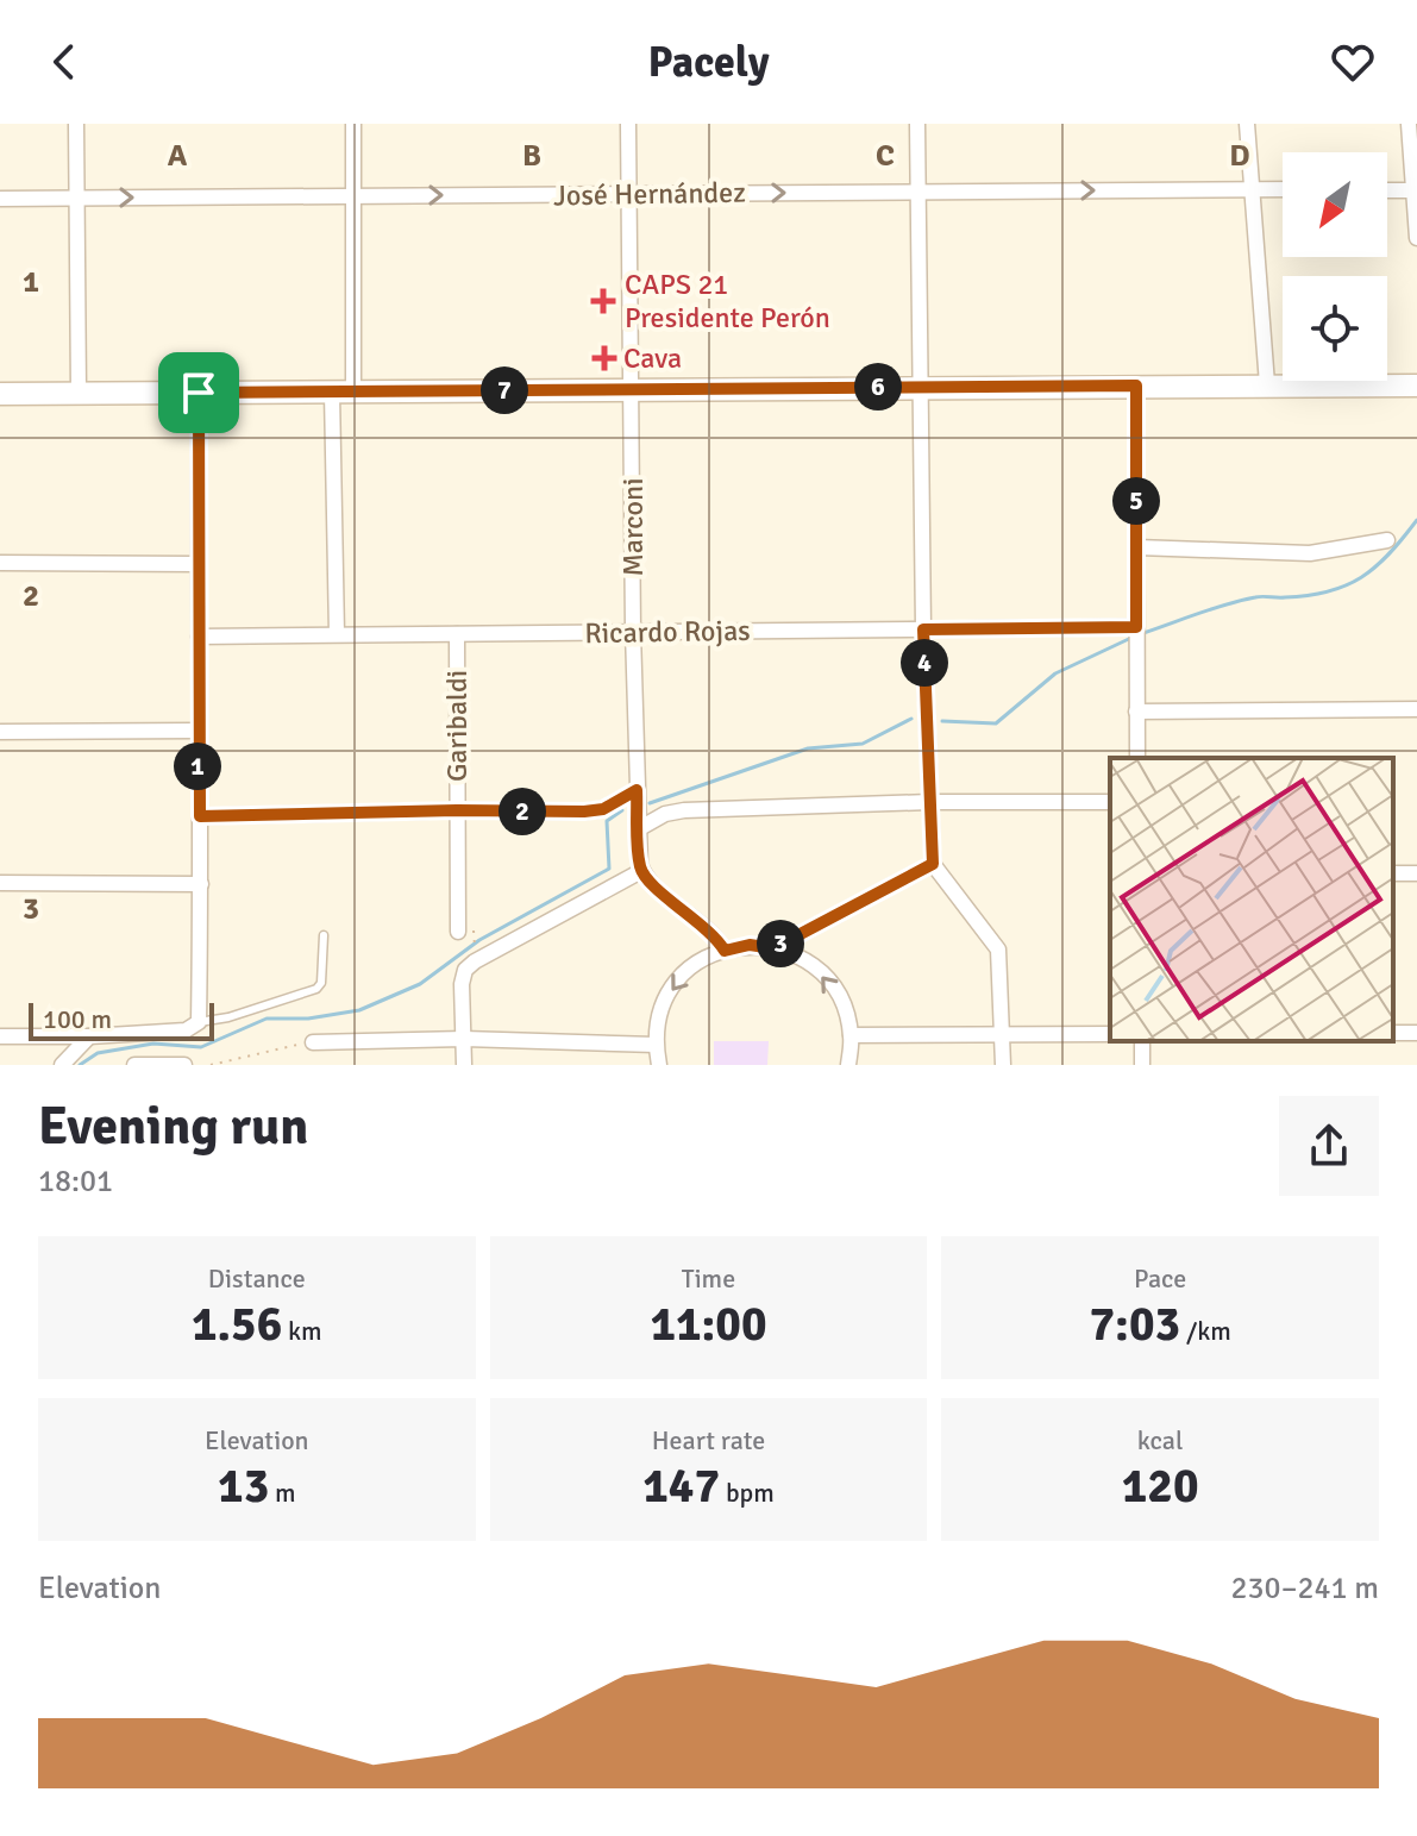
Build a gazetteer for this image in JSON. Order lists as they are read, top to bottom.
{
  "streets": {
    "street": [
      "José Hernández",
      "Marconi",
      "Ricardo Rojas",
      "Garibaldi"
    ]
  },
  "crossings": [
    ["José Hernández", "Marconi"],
    ["Marconi", "Ricardo Rojas"],
    ["Ricardo Rojas", "Garibaldi"]
  ],
  "one_way": ["José Hernández"],
  "places": {
    "health": ["CAPS 21 Presidente Perón", "Cava"]
  },
  "scale_bar": "100 m",
  "north": "bottom left",
  "page": {
    "header": "Pacely",
    "pins": [
      "6",
      "7",
      "5",
      "4",
      "1",
      "2",
      "3"
    ],
    "scale": "100 m",
    "heading": ["Evening run", "18:01"],
    "stats": [
      ["Distance", "1.56 km"],
      ["Time", "11:00"],
      ["Pace", "7:03 /km"],
      ["Elevation", "13 m"],
      ["Heart rate", "147 bpm"],
      ["kcal", "120"]
    ],
    "chart": ["Elevation", "230–241 m"]
  },
  "grid": {
    "columns": [
      "A",
      "B",
      "C",
      "D"
    ],
    "rows": ["1", "2", "3"]
  }
}
